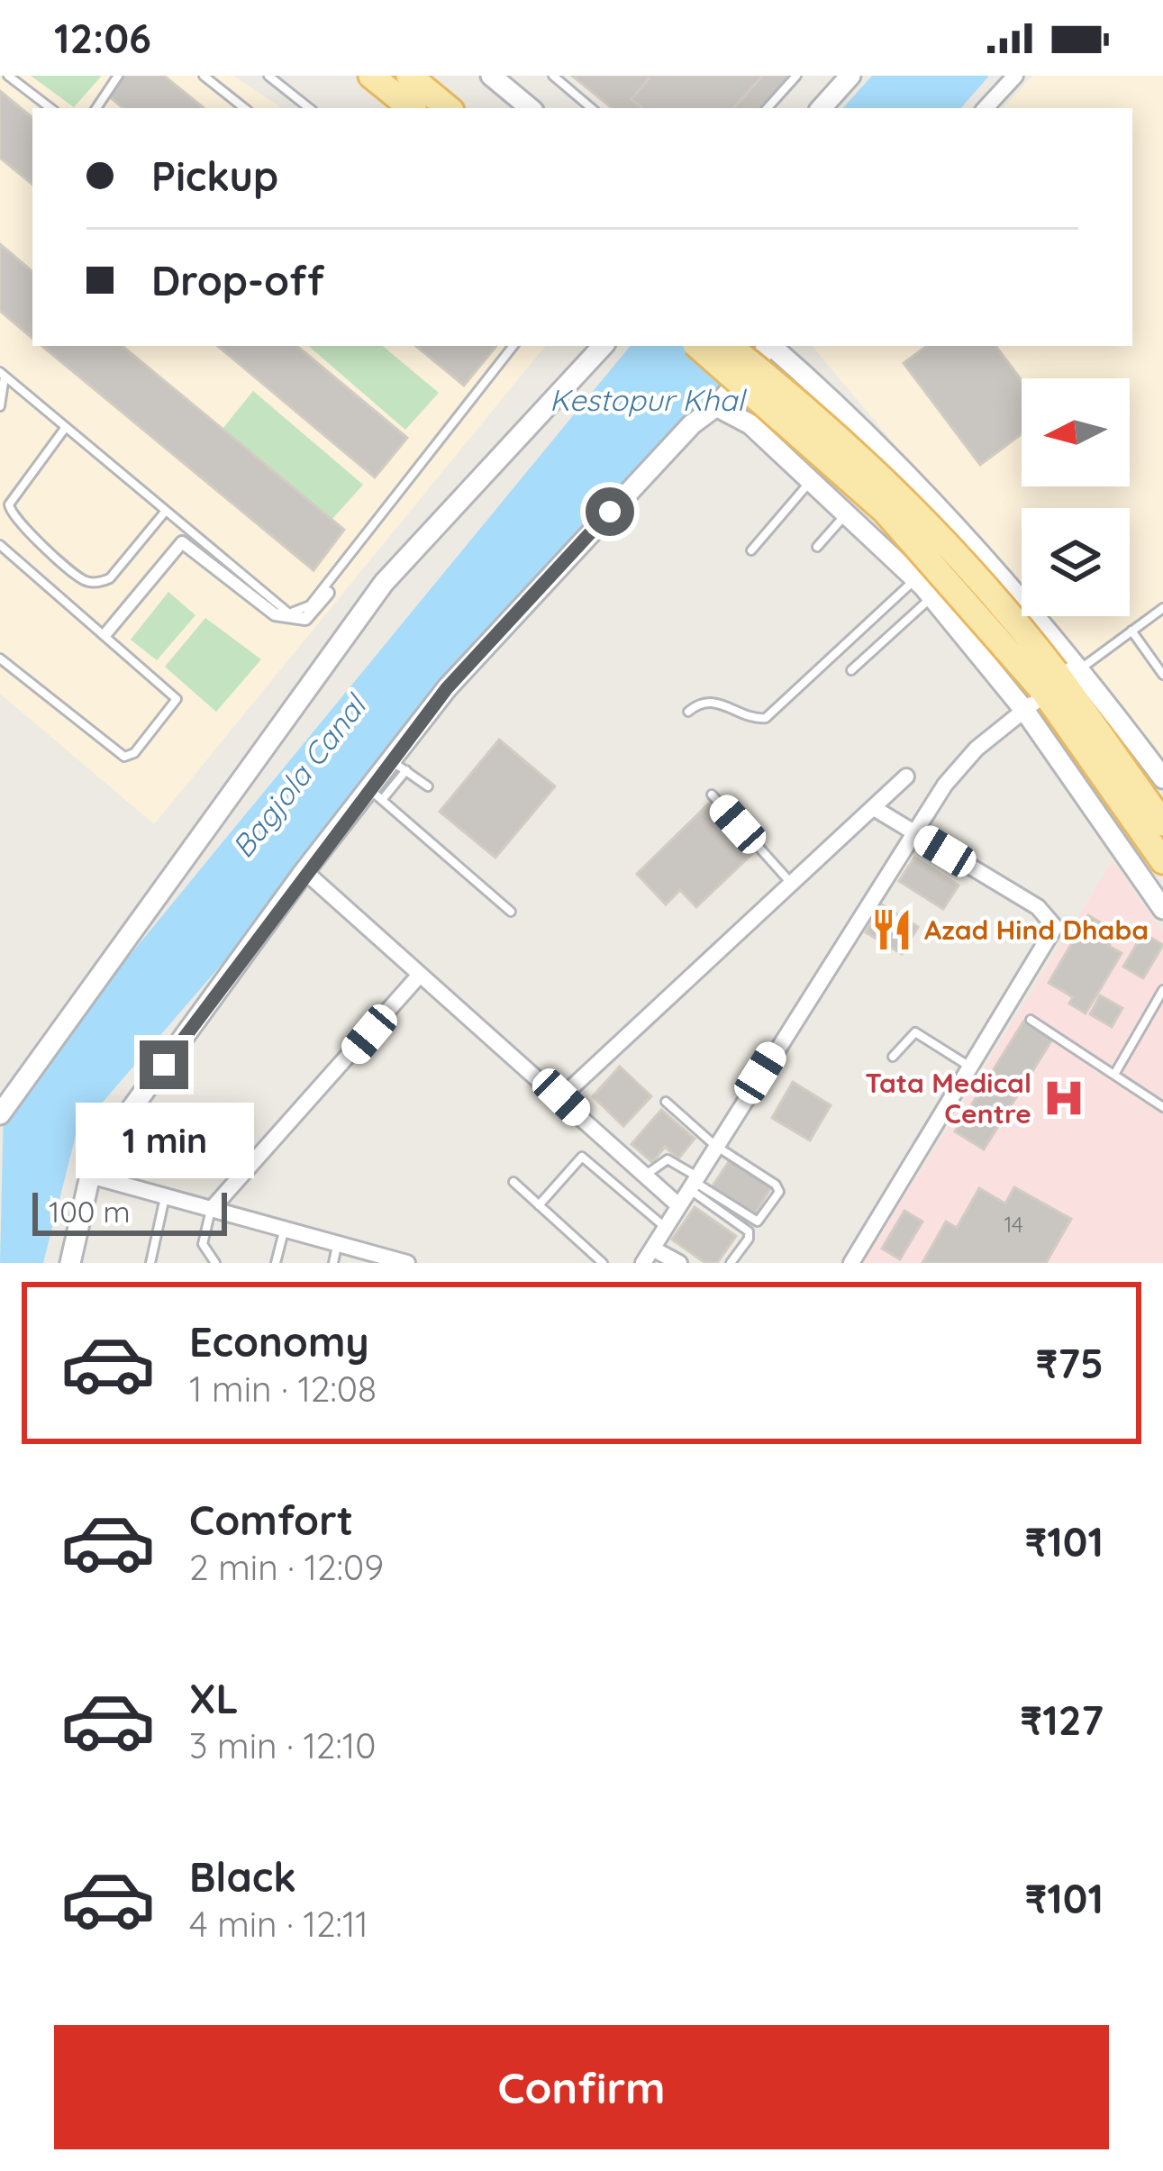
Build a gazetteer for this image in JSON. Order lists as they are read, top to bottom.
{
  "water": ["Kestopur Khal", "Bagjola Canal"],
  "places": {
    "restaurant": ["Azad Hind Dhaba"],
    "hospital": ["Tata Medical Centre"]
  },
  "house_numbers": ["14"],
  "scale_bar": "100 m",
  "north": "left",
  "page": {
    "status": "12:06",
    "banner": ["Pickup", "Drop-off"],
    "bubble": "1 min",
    "scale": "100 m",
    "list": [
      {
        "name": "Economy",
        "note": "1 min · 12:08",
        "value": "₹75"
      },
      {
        "name": "Comfort",
        "note": "2 min · 12:09",
        "value": "₹101"
      },
      {
        "name": "XL",
        "note": "3 min · 12:10",
        "value": "₹127"
      },
      {
        "name": "Black",
        "note": "4 min · 12:11",
        "value": "₹101"
      }
    ],
    "buttons": "Confirm"
  }
}
